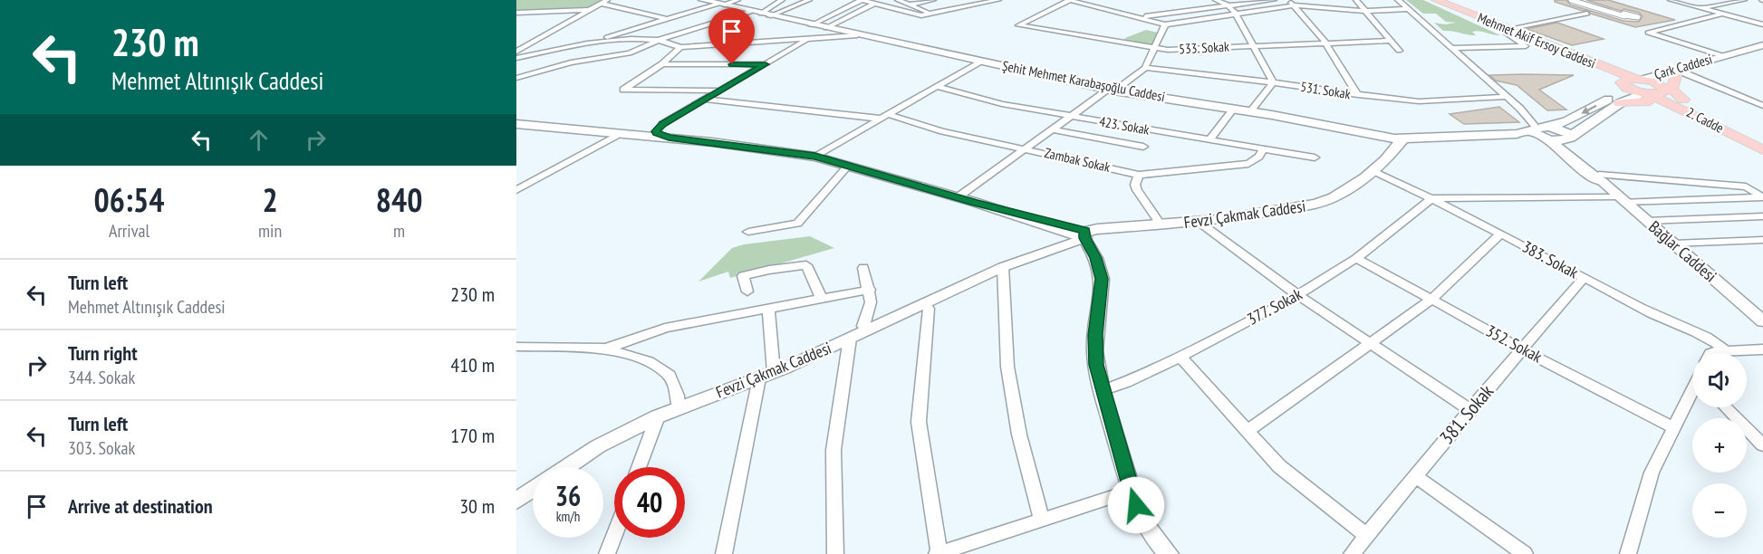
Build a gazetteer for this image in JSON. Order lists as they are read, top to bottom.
{
  "streets": {
    "main road": [
      "Mehmet Akif Ersoy Caddesi",
      "Çark Caddesi",
      "Şehit Mehmet Karabaşoğlu Caddesi",
      "2. Cadde",
      "Fevzi Çakmak Caddesi"
    ],
    "street": [
      "533. Sokak",
      "531. Sokak",
      "423. Sokak",
      "Zambak Sokak",
      "Bağlar Caddesi",
      "383. Sokak",
      "377. Sokak",
      "352. Sokak",
      "381. Sokak"
    ]
  },
  "crossings": [
    ["Mehmet Akif Ersoy Caddesi", "Çark Caddesi"],
    ["Mehmet Akif Ersoy Caddesi", "2. Cadde"],
    ["Çark Caddesi", "2. Cadde"],
    ["Şehit Mehmet Karabaşoğlu Caddesi", "Fevzi Çakmak Caddesi"],
    ["423. Sokak", "Zambak Sokak"],
    ["Fevzi Çakmak Caddesi", "383. Sokak"],
    ["383. Sokak", "377. Sokak"],
    ["383. Sokak", "381. Sokak"],
    ["377. Sokak", "352. Sokak"],
    ["352. Sokak", "381. Sokak"]
  ],
  "page": {
    "turn": ["230 m", "Mehmet Altınışık Caddesi"],
    "eta": [
      "06:54",
      "Arrival",
      "2",
      "min",
      "840",
      "m"
    ],
    "list": [
      {
        "name": "Turn left",
        "note": "Mehmet Altınışık Caddesi",
        "value": "230 m"
      },
      {
        "name": "Turn right",
        "note": "344. Sokak",
        "value": "410 m"
      },
      {
        "name": "Turn left",
        "note": "303. Sokak",
        "value": "170 m"
      },
      {
        "name": "Arrive at destination",
        "value": "30 m"
      }
    ],
    "map_buttons": ["+", "−"],
    "speed": "36 km/h",
    "limit": "40"
  }
}
